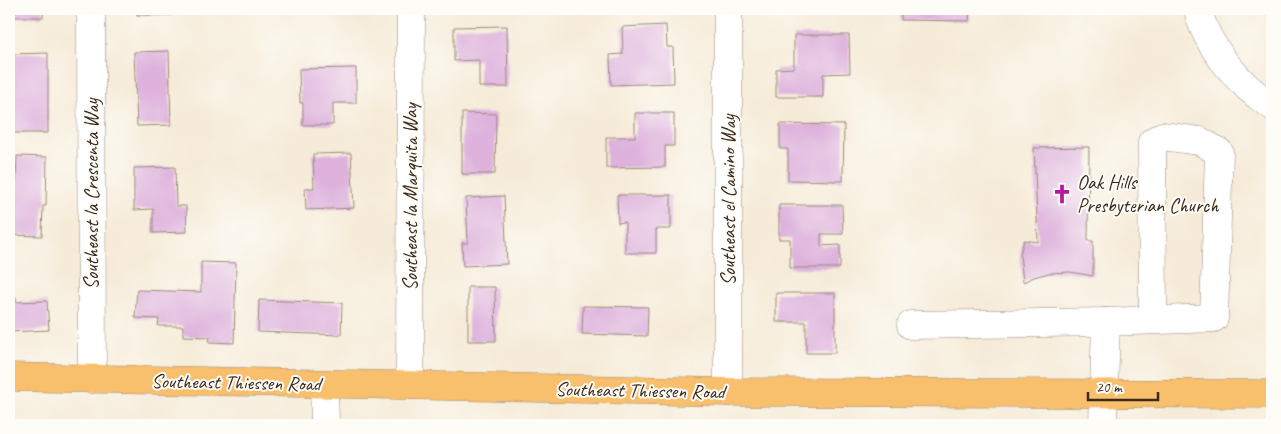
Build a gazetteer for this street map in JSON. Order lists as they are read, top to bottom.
{
  "streets": {
    "main road": ["Southeast Thiessen Road"],
    "street": ["Southeast la Crescenta Way", "Southeast la Marquita Way", "Southeast el Camino Way"]
  },
  "crossings": [
    ["Southeast la Crescenta Way", "Southeast Thiessen Road"],
    ["Southeast la Marquita Way", "Southeast Thiessen Road"],
    ["Southeast el Camino Way", "Southeast Thiessen Road"]
  ],
  "places": {
    "church": ["Oak Hills Presbyterian Church"]
  },
  "scale_bar": "20 m"
}
